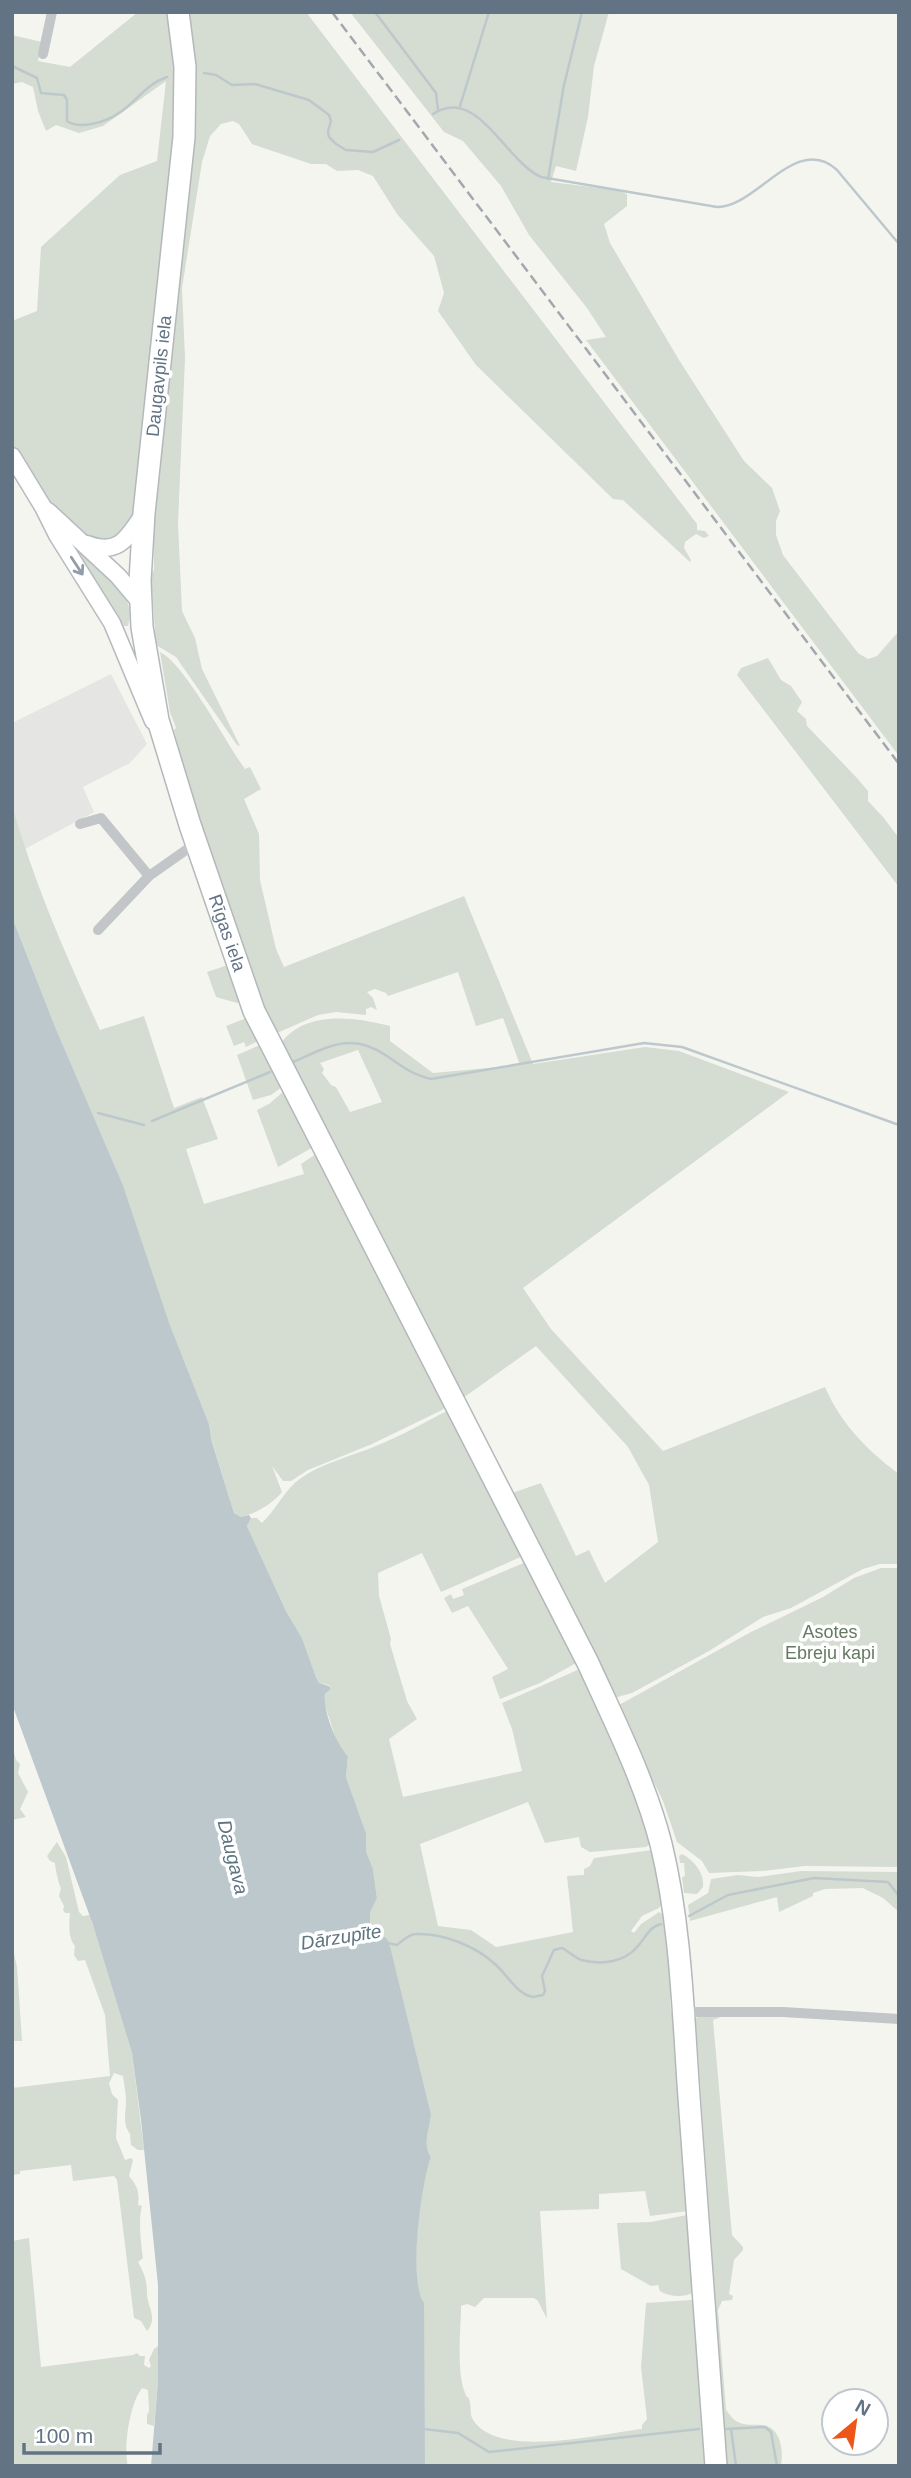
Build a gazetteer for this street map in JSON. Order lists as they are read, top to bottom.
{
  "streets": {
    "highway": ["Daugavpils iela", "Rīgas iela"]
  },
  "crossings": [
    ["Daugavpils iela", "Rīgas iela"]
  ],
  "water": ["Daugava", "Dārzupīte"],
  "parks": ["Asotes Ebreju kapi"],
  "scale_bar": "100 m",
  "north": "top right"
}
